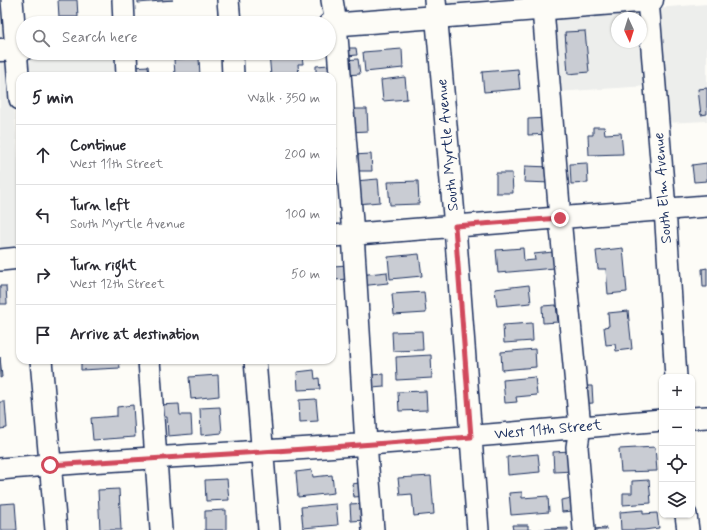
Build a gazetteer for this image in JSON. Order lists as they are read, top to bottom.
{
  "streets": {
    "street": ["South Myrtle Avenue", "South Elm Avenue", "West 11th Street"]
  },
  "crossings": [
    ["South Myrtle Avenue", "West 11th Street"]
  ],
  "north": "bottom",
  "page": {
    "search": "Search here",
    "heading": ["5 min", "Walk · 350 m"],
    "list": [
      ["Continue", "West 11th Street", "200 m"],
      ["Turn left", "South Myrtle Avenue", "100 m"],
      ["Turn right", "West 12th Street", "50 m"],
      "Arrive at destination"
    ],
    "map_buttons": ["+", "−"]
  }
}
